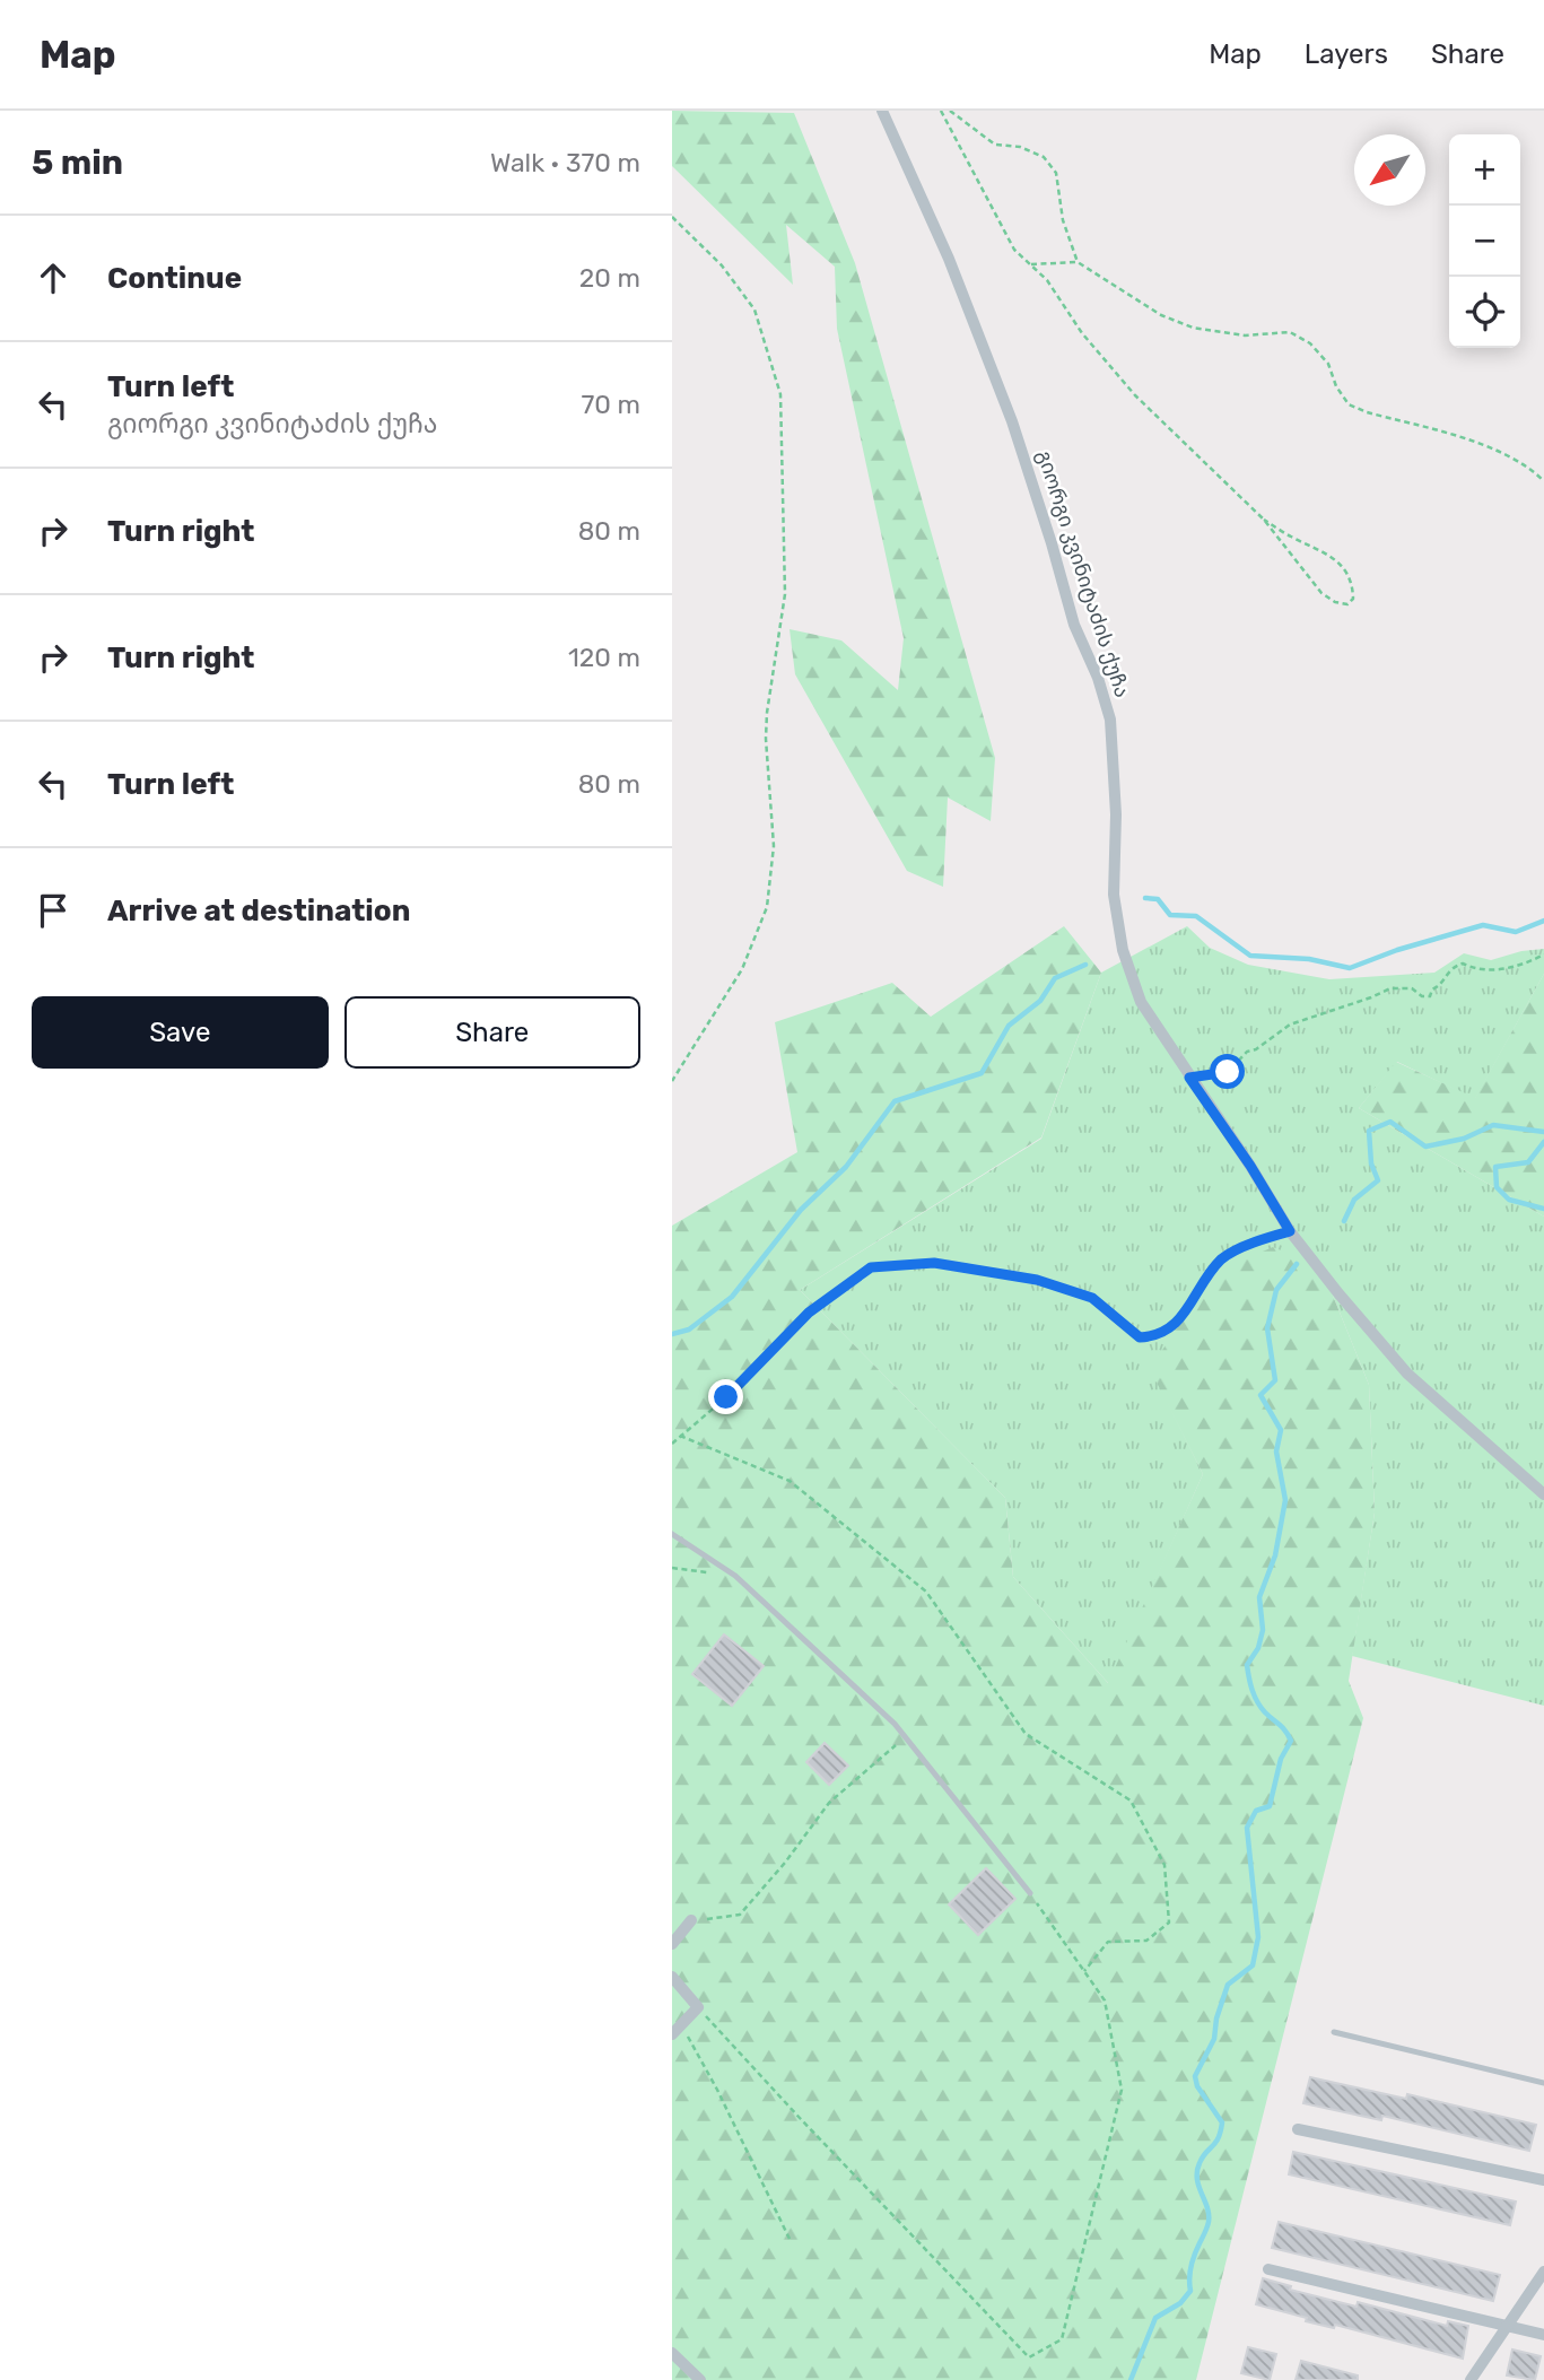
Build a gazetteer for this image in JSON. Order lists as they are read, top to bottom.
{
  "streets": {
    "street": ["გიორგი კვინიტაძის ქუჩა"]
  },
  "north": "bottom left",
  "page": {
    "header": "Map",
    "nav": ["Map", "Layers", "Share"],
    "heading": ["5 min", "Walk · 370 m"],
    "map_buttons": ["+", "−"],
    "list": [
      ["Continue", "20 m"],
      ["Turn left", "გიორგი კვინიტაძის ქუჩა", "70 m"],
      ["Turn right", "80 m"],
      ["Turn right", "120 m"],
      ["Turn left", "80 m"],
      "Arrive at destination"
    ],
    "buttons": ["Save", "Share"]
  }
}
